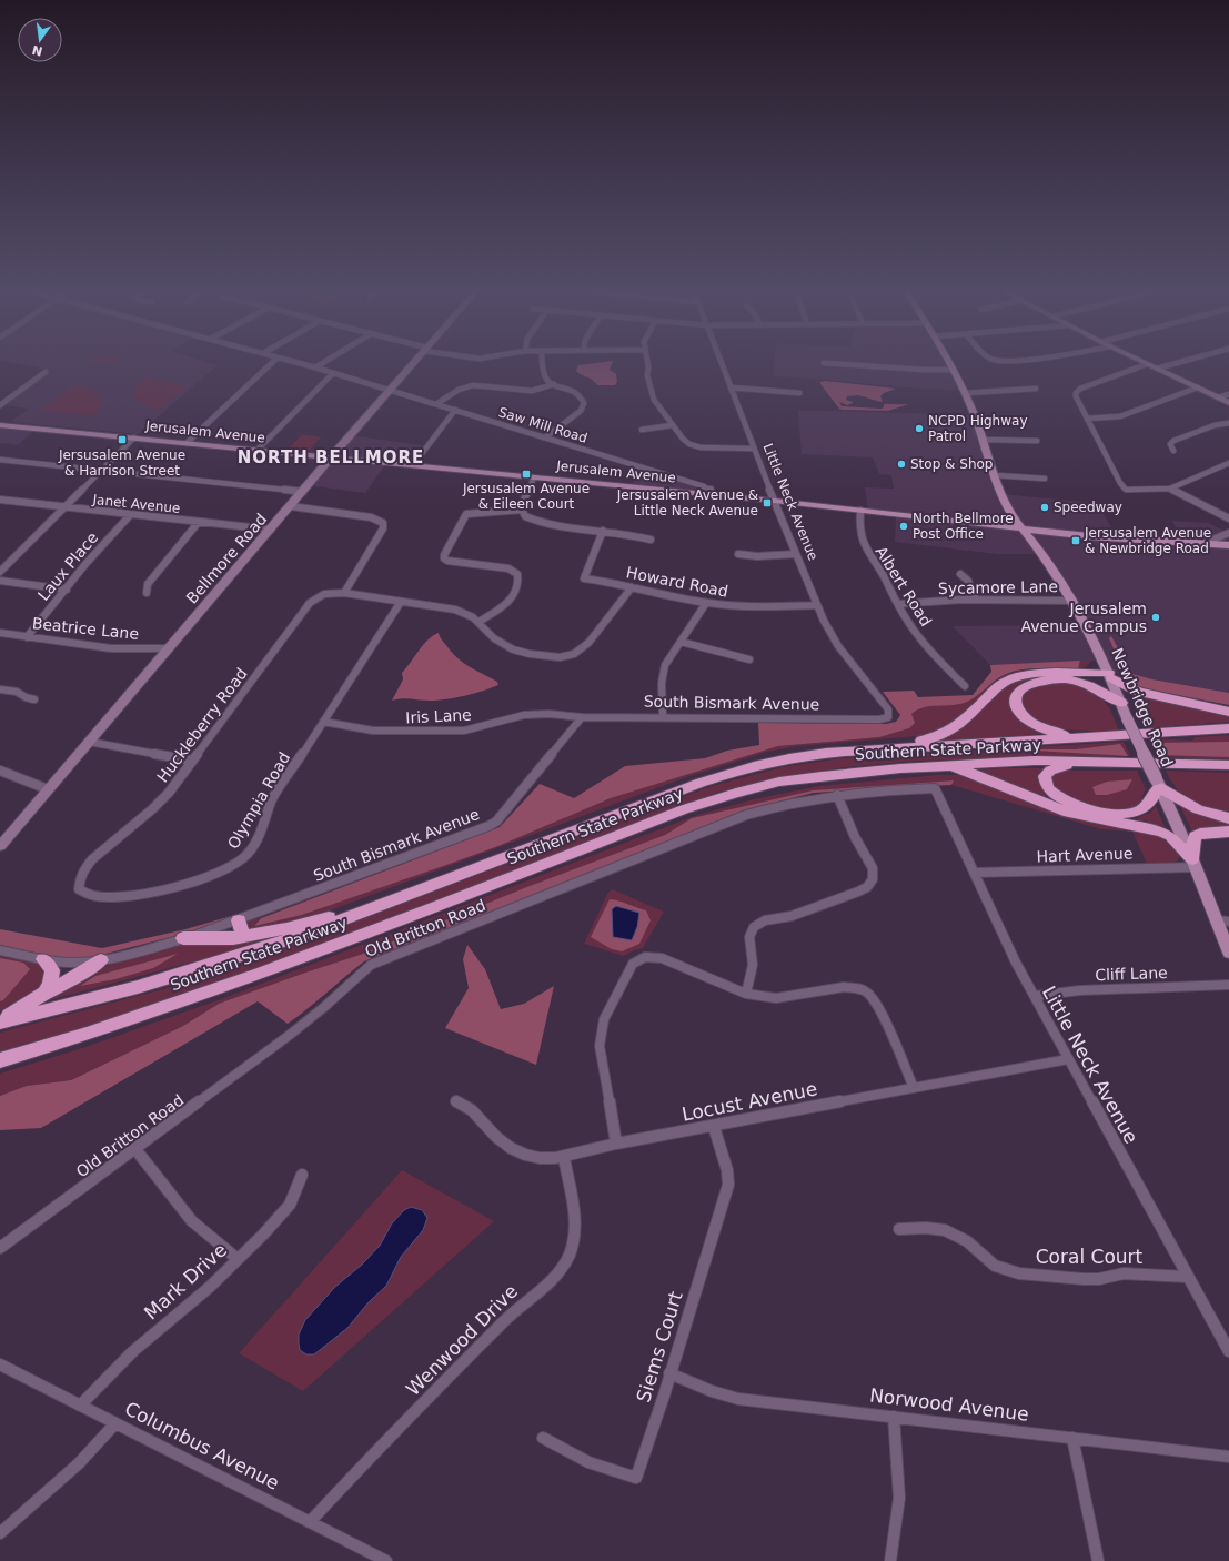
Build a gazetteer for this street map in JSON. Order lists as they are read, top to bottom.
{
  "streets": {
    "highway": ["Southern State Parkway"],
    "main road": ["Jerusalem Avenue", "Bellmore Road", "Newbridge Road"],
    "street": [
      "Saw Mill Road",
      "Little Neck Avenue",
      "Janet Avenue",
      "Laux Place",
      "Howard Road",
      "Albert Road",
      "Sycamore Lane",
      "Beatrice Lane",
      "South Bismark Avenue",
      "Iris Lane",
      "Huckleberry Road",
      "Olympia Road",
      "Hart Avenue",
      "Old Britton Road",
      "Cliff Lane",
      "Locust Avenue",
      "Coral Court",
      "Mark Drive",
      "Wenwood Drive",
      "Siems Court",
      "Norwood Avenue",
      "Columbus Avenue"
    ]
  },
  "crossings": [
    ["Saw Mill Road", "Jerusalem Avenue"],
    ["Saw Mill Road", "Bellmore Road"],
    ["Jerusalem Avenue", "Little Neck Avenue"],
    ["Jerusalem Avenue", "Bellmore Road"],
    ["Jerusalem Avenue", "Albert Road"],
    ["Jerusalem Avenue", "Newbridge Road"],
    ["Little Neck Avenue", "Howard Road"],
    ["Little Neck Avenue", "South Bismark Avenue"],
    ["Little Neck Avenue", "Hart Avenue"],
    ["Little Neck Avenue", "Old Britton Road"],
    ["Little Neck Avenue", "Cliff Lane"],
    ["Little Neck Avenue", "Locust Avenue"],
    ["Little Neck Avenue", "Coral Court"],
    ["Janet Avenue", "Bellmore Road"],
    ["Janet Avenue", "Laux Place"],
    ["Bellmore Road", "Beatrice Lane"],
    ["Laux Place", "Beatrice Lane"],
    ["Howard Road", "Huckleberry Road"],
    ["Albert Road", "Sycamore Lane"],
    ["Sycamore Lane", "Newbridge Road"],
    ["South Bismark Avenue", "Iris Lane"],
    ["Newbridge Road", "Hart Avenue"],
    ["Iris Lane", "Olympia Road"],
    ["Huckleberry Road", "Olympia Road"],
    ["Locust Avenue", "Wenwood Drive"],
    ["Locust Avenue", "Siems Court"],
    ["Mark Drive", "Columbus Avenue"],
    ["Wenwood Drive", "Columbus Avenue"],
    ["Siems Court", "Norwood Avenue"]
  ],
  "districts": ["NORTH BELLMORE"],
  "places": {
    "other": [
      "NCPD Highway Patrol",
      "Stop & Shop",
      "Speedway",
      "North Bellmore Post Office",
      "Jerusalem Avenue Campus"
    ],
    "transit": [
      "Jersusalem Avenue & Harrison Street",
      "Jersusalem Avenue & Eileen Court",
      "Jersusalem Avenue & Little Neck Avenue",
      "Jersusalem Avenue & Newbridge Road"
    ]
  },
  "north": "bottom"
}
